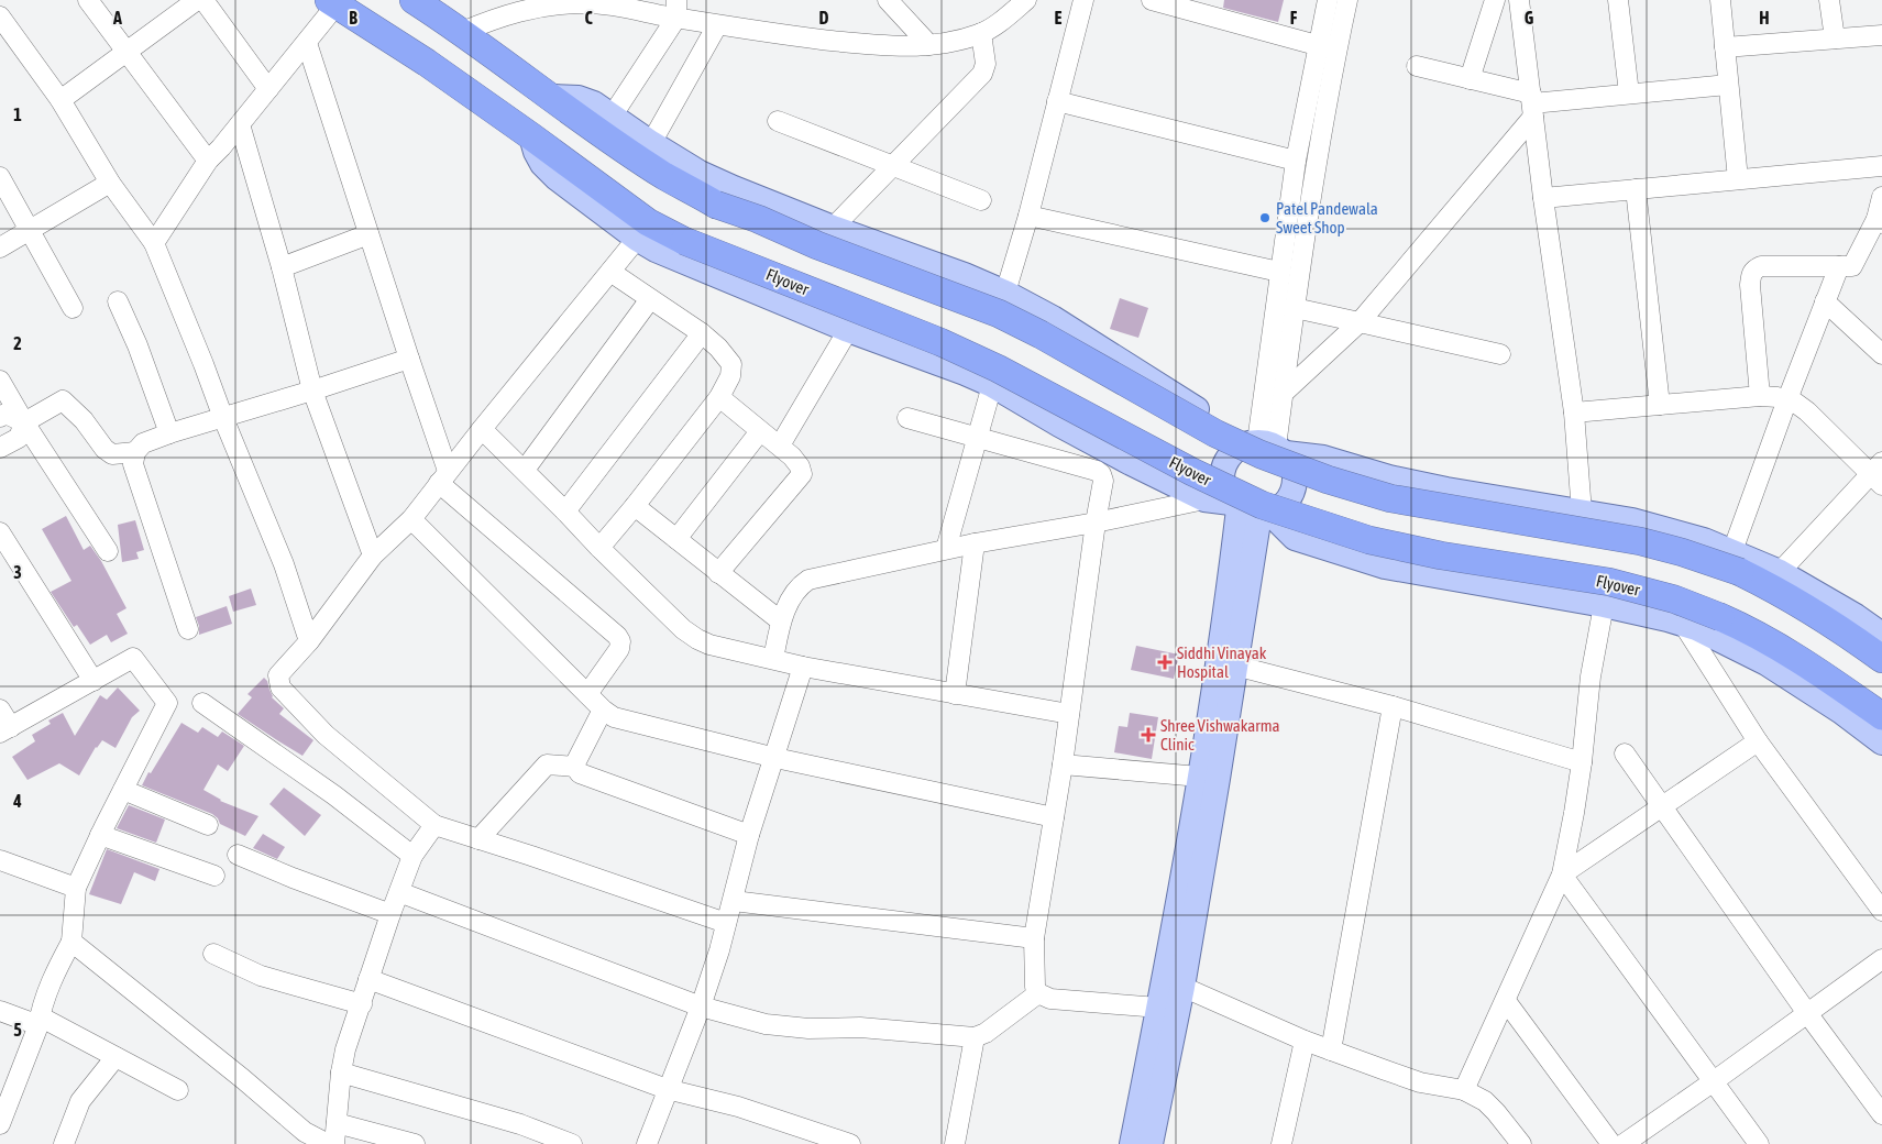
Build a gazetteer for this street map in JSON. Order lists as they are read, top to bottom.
{
  "streets": {
    "highway": ["Flyover"]
  },
  "places": {
    "other": ["Patel Pandewala Sweet Shop"],
    "health": ["Siddhi Vinayak Hospital", "Shree Vishwakarma Clinic"]
  },
  "grid": {
    "columns": [
      "A",
      "B",
      "C",
      "D",
      "E",
      "F",
      "G",
      "H"
    ],
    "rows": [
      "1",
      "2",
      "3",
      "4",
      "5"
    ]
  }
}
